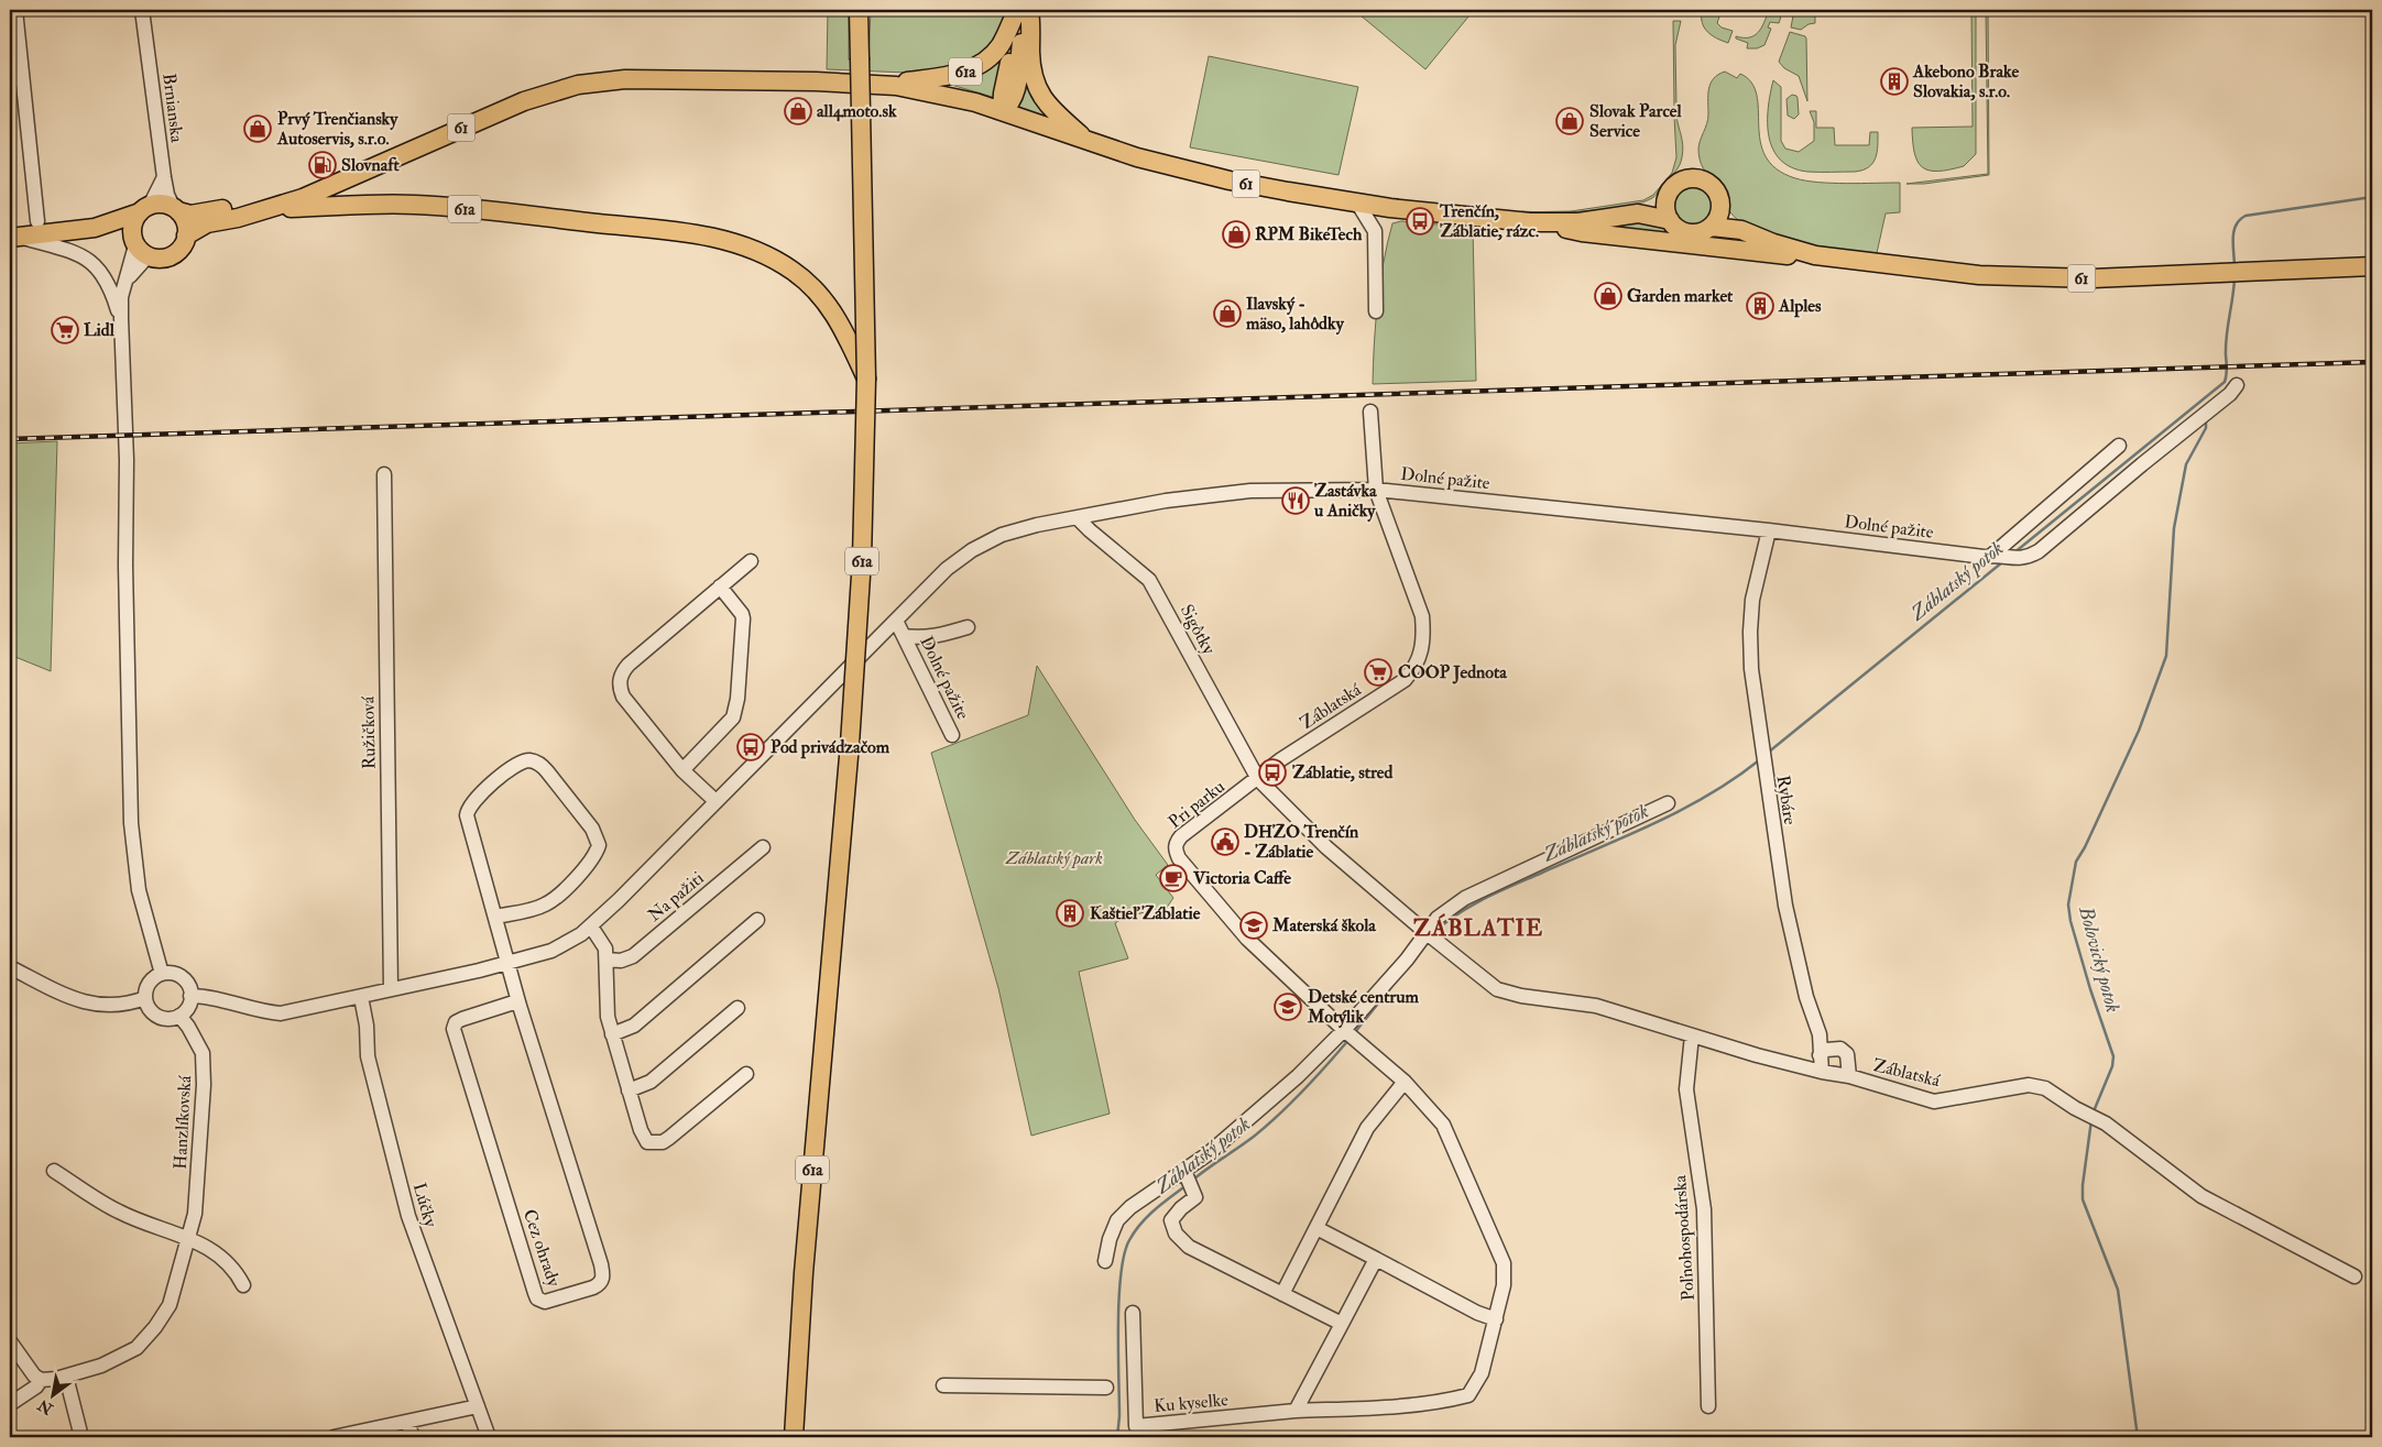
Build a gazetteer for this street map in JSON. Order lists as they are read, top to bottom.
{
  "streets": {
    "main road": ["61a", "61"],
    "street": [
      "Brnianska",
      "Dolné pažite",
      "Sigôtky",
      "Záblatská",
      "Ružičková",
      "Rybáre",
      "Pri parku",
      "Na pažiti",
      "Hanzlíkovská",
      "Lúčky",
      "Poľnohospodárska",
      "Cez ohrady",
      "Ku kyselke"
    ]
  },
  "crossings": [
    ["61a", "61"],
    ["Brnianska", "61"],
    ["Dolné pažite", "Sigôtky"],
    ["Dolné pažite", "Záblatská"],
    ["Dolné pažite", "Ružičková"],
    ["Dolné pažite", "Rybáre"],
    ["Dolné pažite", "Hanzlíkovská"],
    ["Dolné pažite", "Lúčky"],
    ["Dolné pažite", "Cez ohrady"],
    ["Sigôtky", "Záblatská"],
    ["Sigôtky", "Pri parku"],
    ["Záblatská", "Rybáre"],
    ["Záblatská", "Pri parku"],
    ["Záblatská", "Poľnohospodárska"],
    ["Pri parku", "Ku kyselke"]
  ],
  "districts": ["ZÁBLATIE"],
  "water": ["Záblatský potok", "Bolovický potok"],
  "parks": ["Záblatský park"],
  "places": {
    "building": ["Akebono Brake Slovakia, s.r.o.", "Alples", "Kaštieľ Záblatie"],
    "shop": [
      "all4moto.sk",
      "Slovak Parcel Service",
      "Prvý Trenčiansky Autoservis, s.r.o.",
      "RPM BikeTech",
      "Garden market",
      "Ilavský - mäso, lahôdky"
    ],
    "fuel station": ["Slovnaft"],
    "bus stop": ["Trenčín, Záblatie, rázc.", "Pod privádzačom", "Záblatie, stred"],
    "supermarket": ["Lidl", "COOP Jednota"],
    "restaurant": ["Zastávka u Aničky"],
    "public building": ["DHZO Trenčín - Záblatie"],
    "cafe": ["Victoria Caffe"],
    "school or university": ["Materská škola", "Detské centrum Motýlik"]
  },
  "north": "bottom left"
}
